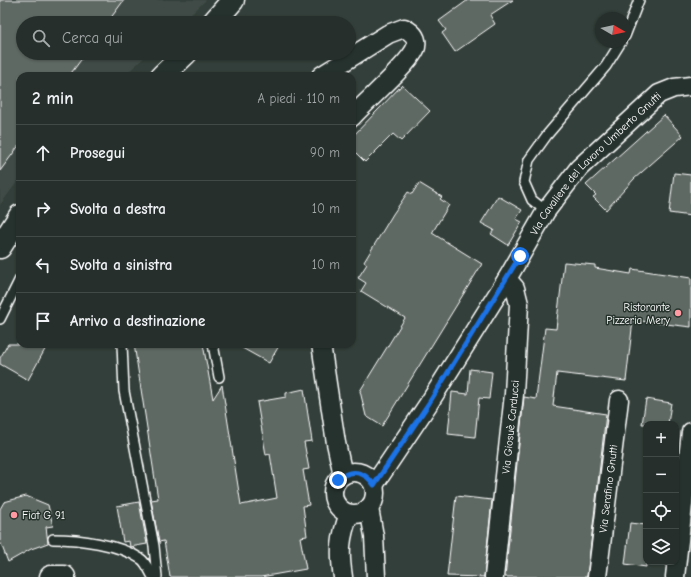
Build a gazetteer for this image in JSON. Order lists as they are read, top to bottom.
{
  "streets": {
    "street": ["Via Cavaliere del Lavoro Umberto Gnutti", "Via Giosuè Carducci", "Via Serafino Gnutti"]
  },
  "crossings": [
    ["Via Cavaliere del Lavoro Umberto Gnutti", "Via Giosuè Carducci"]
  ],
  "places": ["Ristorante Pizzeria Mery", "Fiat G 91"],
  "north": "right",
  "page": {
    "search": "Cerca qui",
    "heading": ["2 min", "A piedi · 110 m"],
    "list": [
      ["Prosegui", "90 m"],
      ["Svolta a destra", "10 m"],
      ["Svolta a sinistra", "10 m"],
      "Arrivo a destinazione"
    ],
    "map_buttons": ["+", "−"]
  }
}
